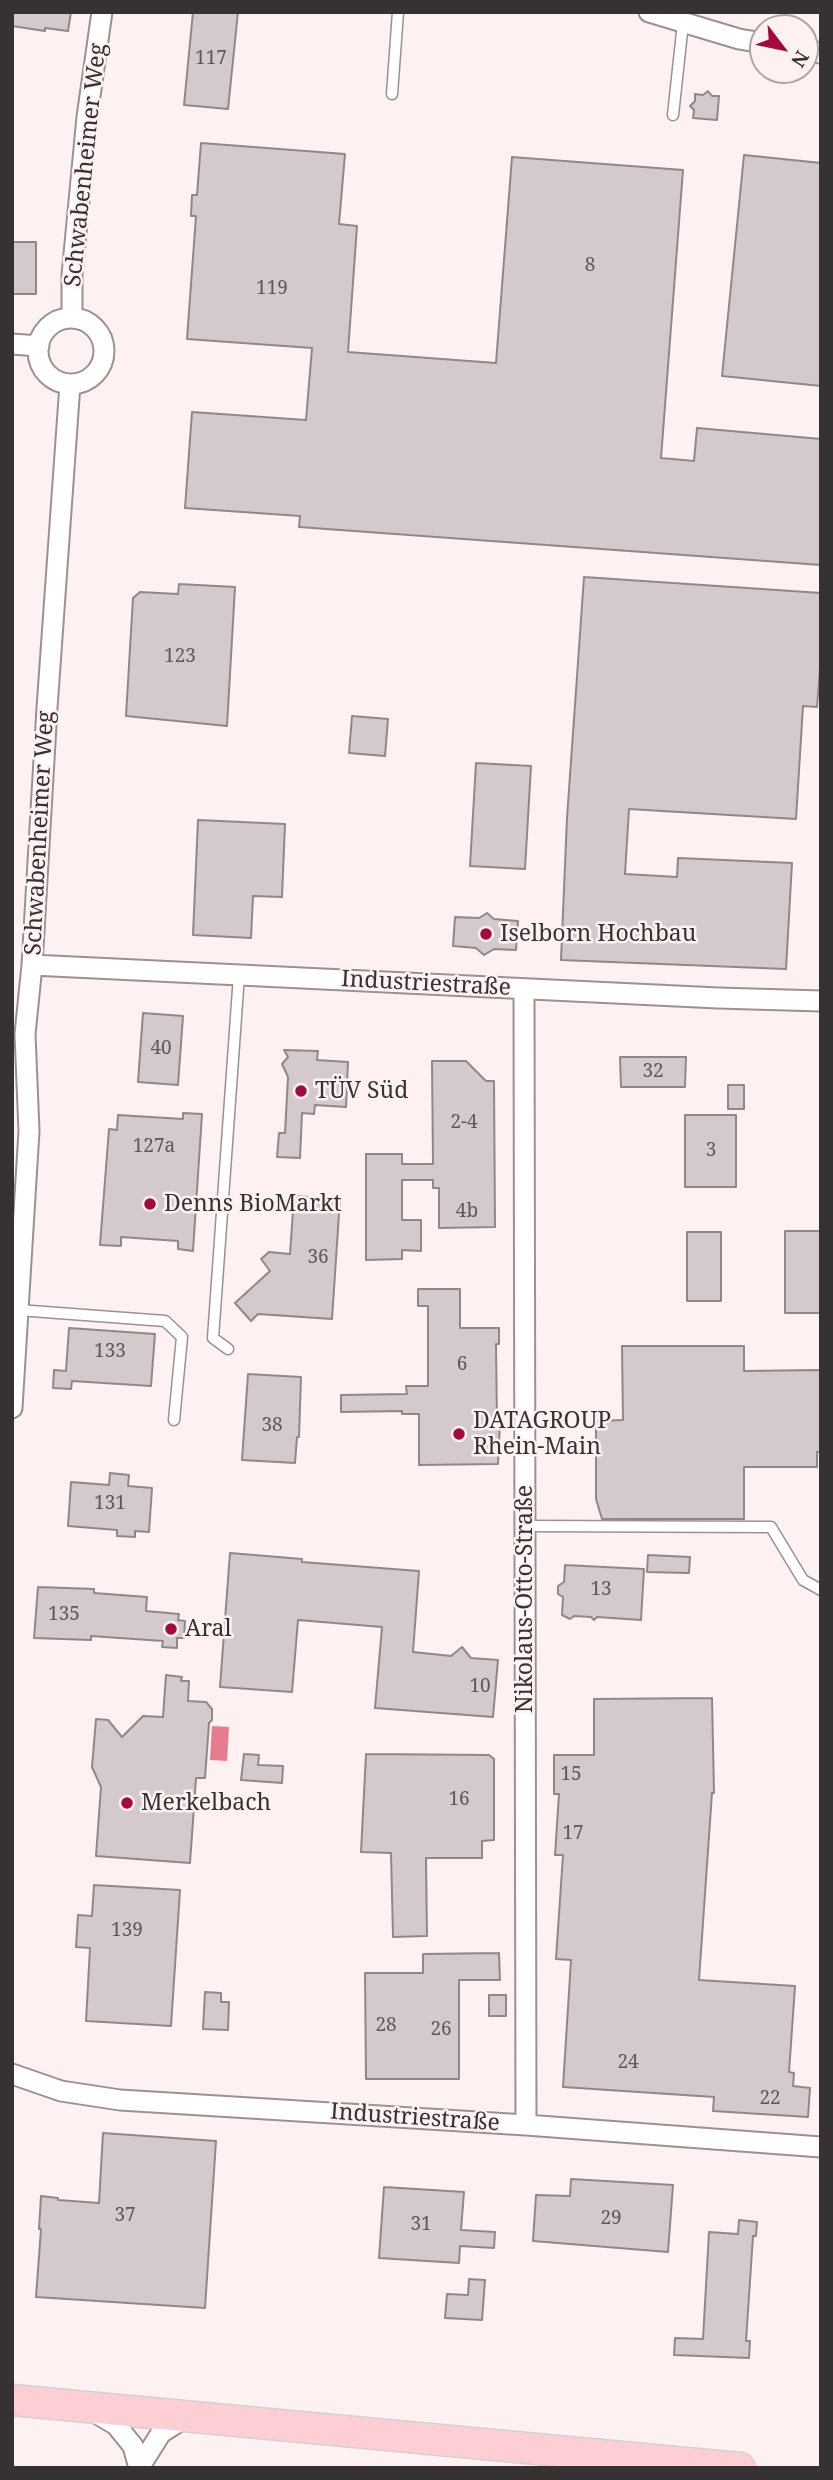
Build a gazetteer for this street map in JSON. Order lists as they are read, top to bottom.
{
  "streets": {
    "street": ["Schwabenheimer Weg", "Industriestraße", "Nikolaus-Otto-Straße"]
  },
  "crossings": [
    ["Schwabenheimer Weg", "Industriestraße"],
    ["Industriestraße", "Nikolaus-Otto-Straße"]
  ],
  "places": [
    "Iselborn Hochbau",
    "TÜV Süd",
    "Denns BioMarkt",
    "DATAGROUP Rhein-Main",
    "Aral",
    "Merkelbach"
  ],
  "house_numbers": [
    "117",
    "8",
    "119",
    "123",
    "40",
    "32",
    "2-4",
    "127a",
    "3",
    "4b",
    "36",
    "133",
    "6",
    "38",
    "131",
    "13",
    "135",
    "10",
    "15",
    "16",
    "17",
    "139",
    "28",
    "26",
    "24",
    "22",
    "37",
    "29",
    "31"
  ],
  "north": "bottom right"
}
